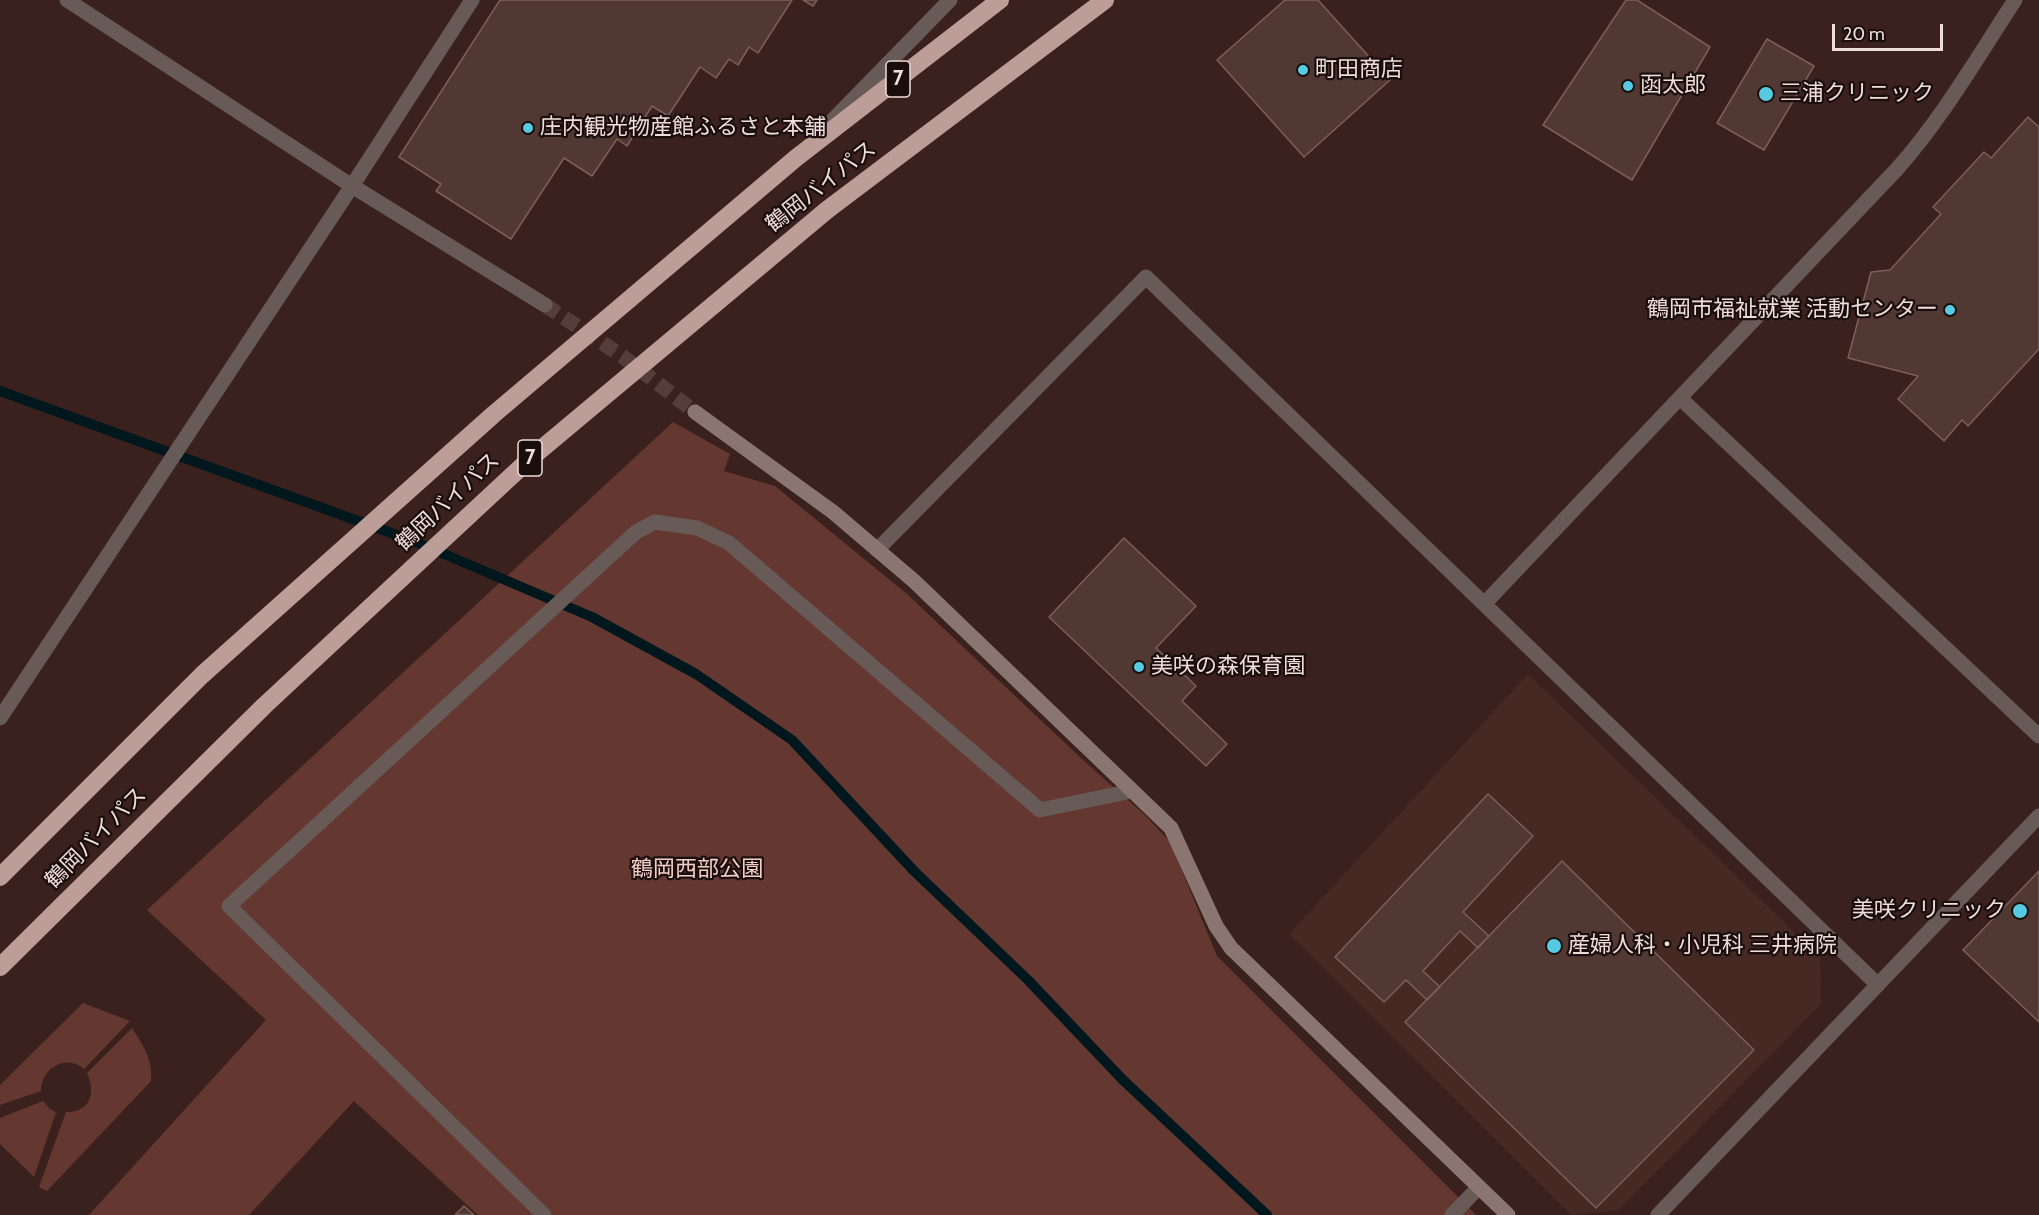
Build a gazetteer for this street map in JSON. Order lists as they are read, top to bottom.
{
  "streets": {
    "highway": ["7", "鶴岡バイパス"]
  },
  "parks": ["鶴岡西部公園"],
  "places": [
    "町田商店",
    "函太郎",
    "三浦クリニック",
    "庄内観光物産館ふるさと本舗",
    "鶴岡市福祉就業 活動センター",
    "美咲の森保育園",
    "美咲クリニック",
    "産婦人科・小児科 三井病院"
  ],
  "scale_bar": "20 m"
}
